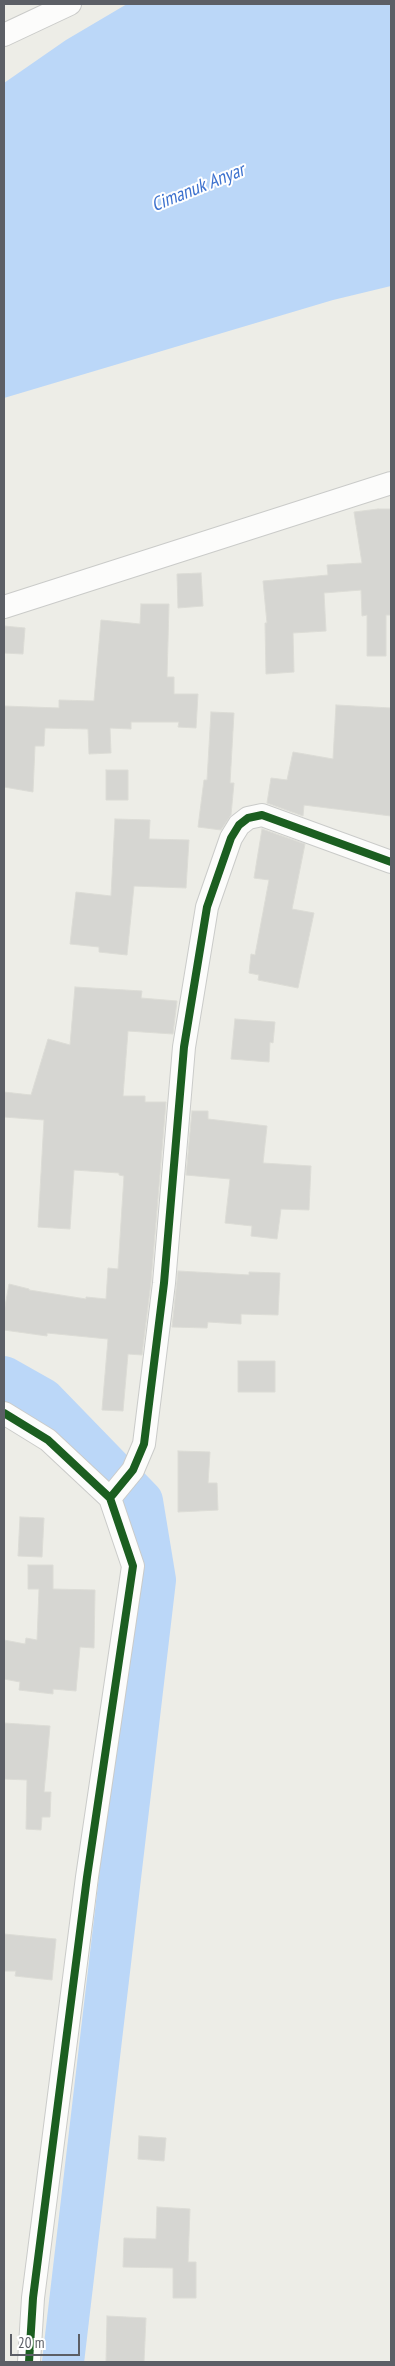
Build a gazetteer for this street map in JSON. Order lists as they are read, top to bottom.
{
  "water": ["Cimanuk Anyar"],
  "scale_bar": "20 m"
}
